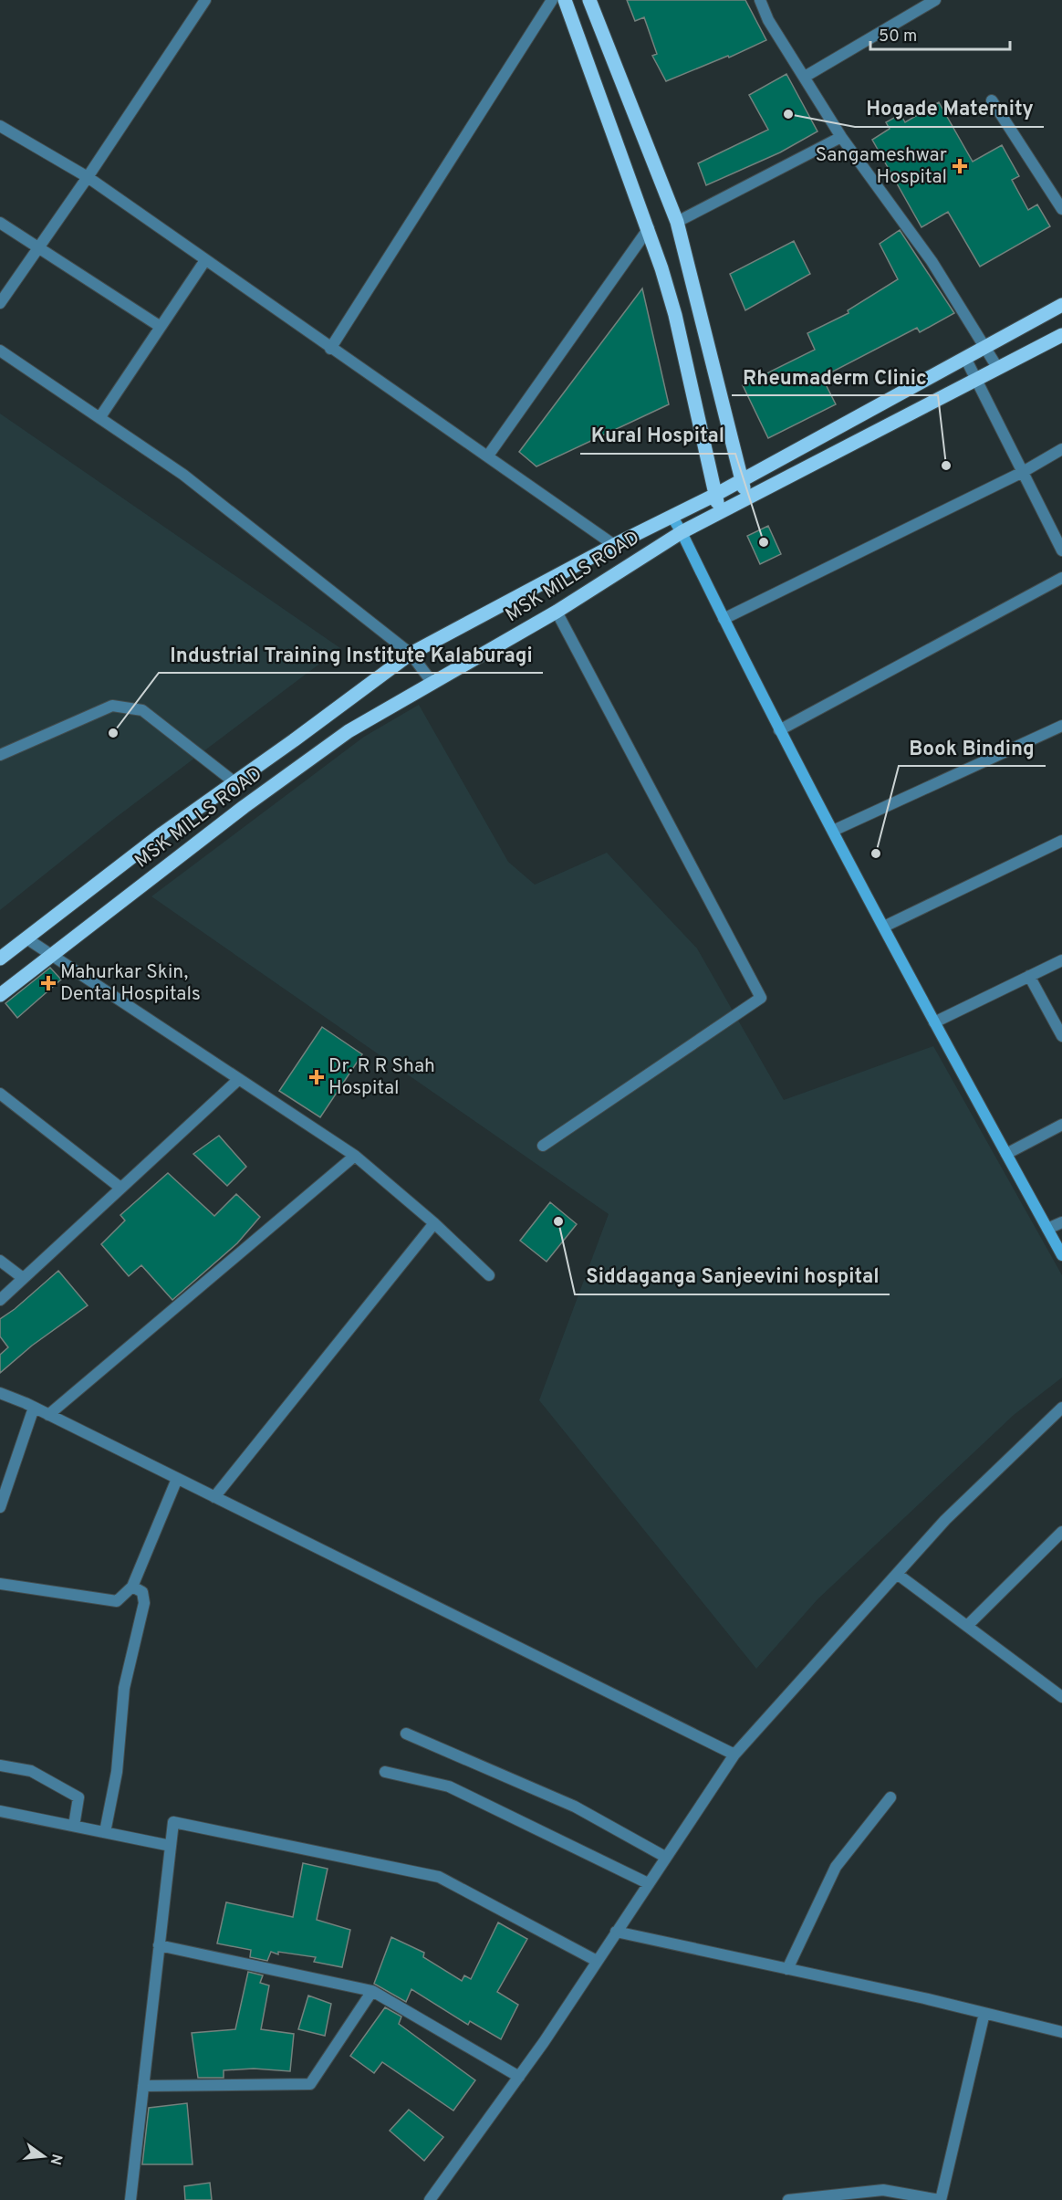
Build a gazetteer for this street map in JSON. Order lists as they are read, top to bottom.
{
  "streets": {
    "main road": ["MSK MILLS ROAD"]
  },
  "places": {
    "other": [
      "Hogade Maternity",
      "Rheumaderm Clinic",
      "Kural Hospital",
      "Industrial Training Institute Kalaburagi",
      "Book Binding",
      "Siddaganga Sanjeevini hospital"
    ],
    "health": ["Sangameshwar Hospital", "Mahurkar Skin, Dental Hospitals", "Dr. R R Shah Hospital"]
  },
  "scale_bar": "50 m",
  "north": "right"
}
